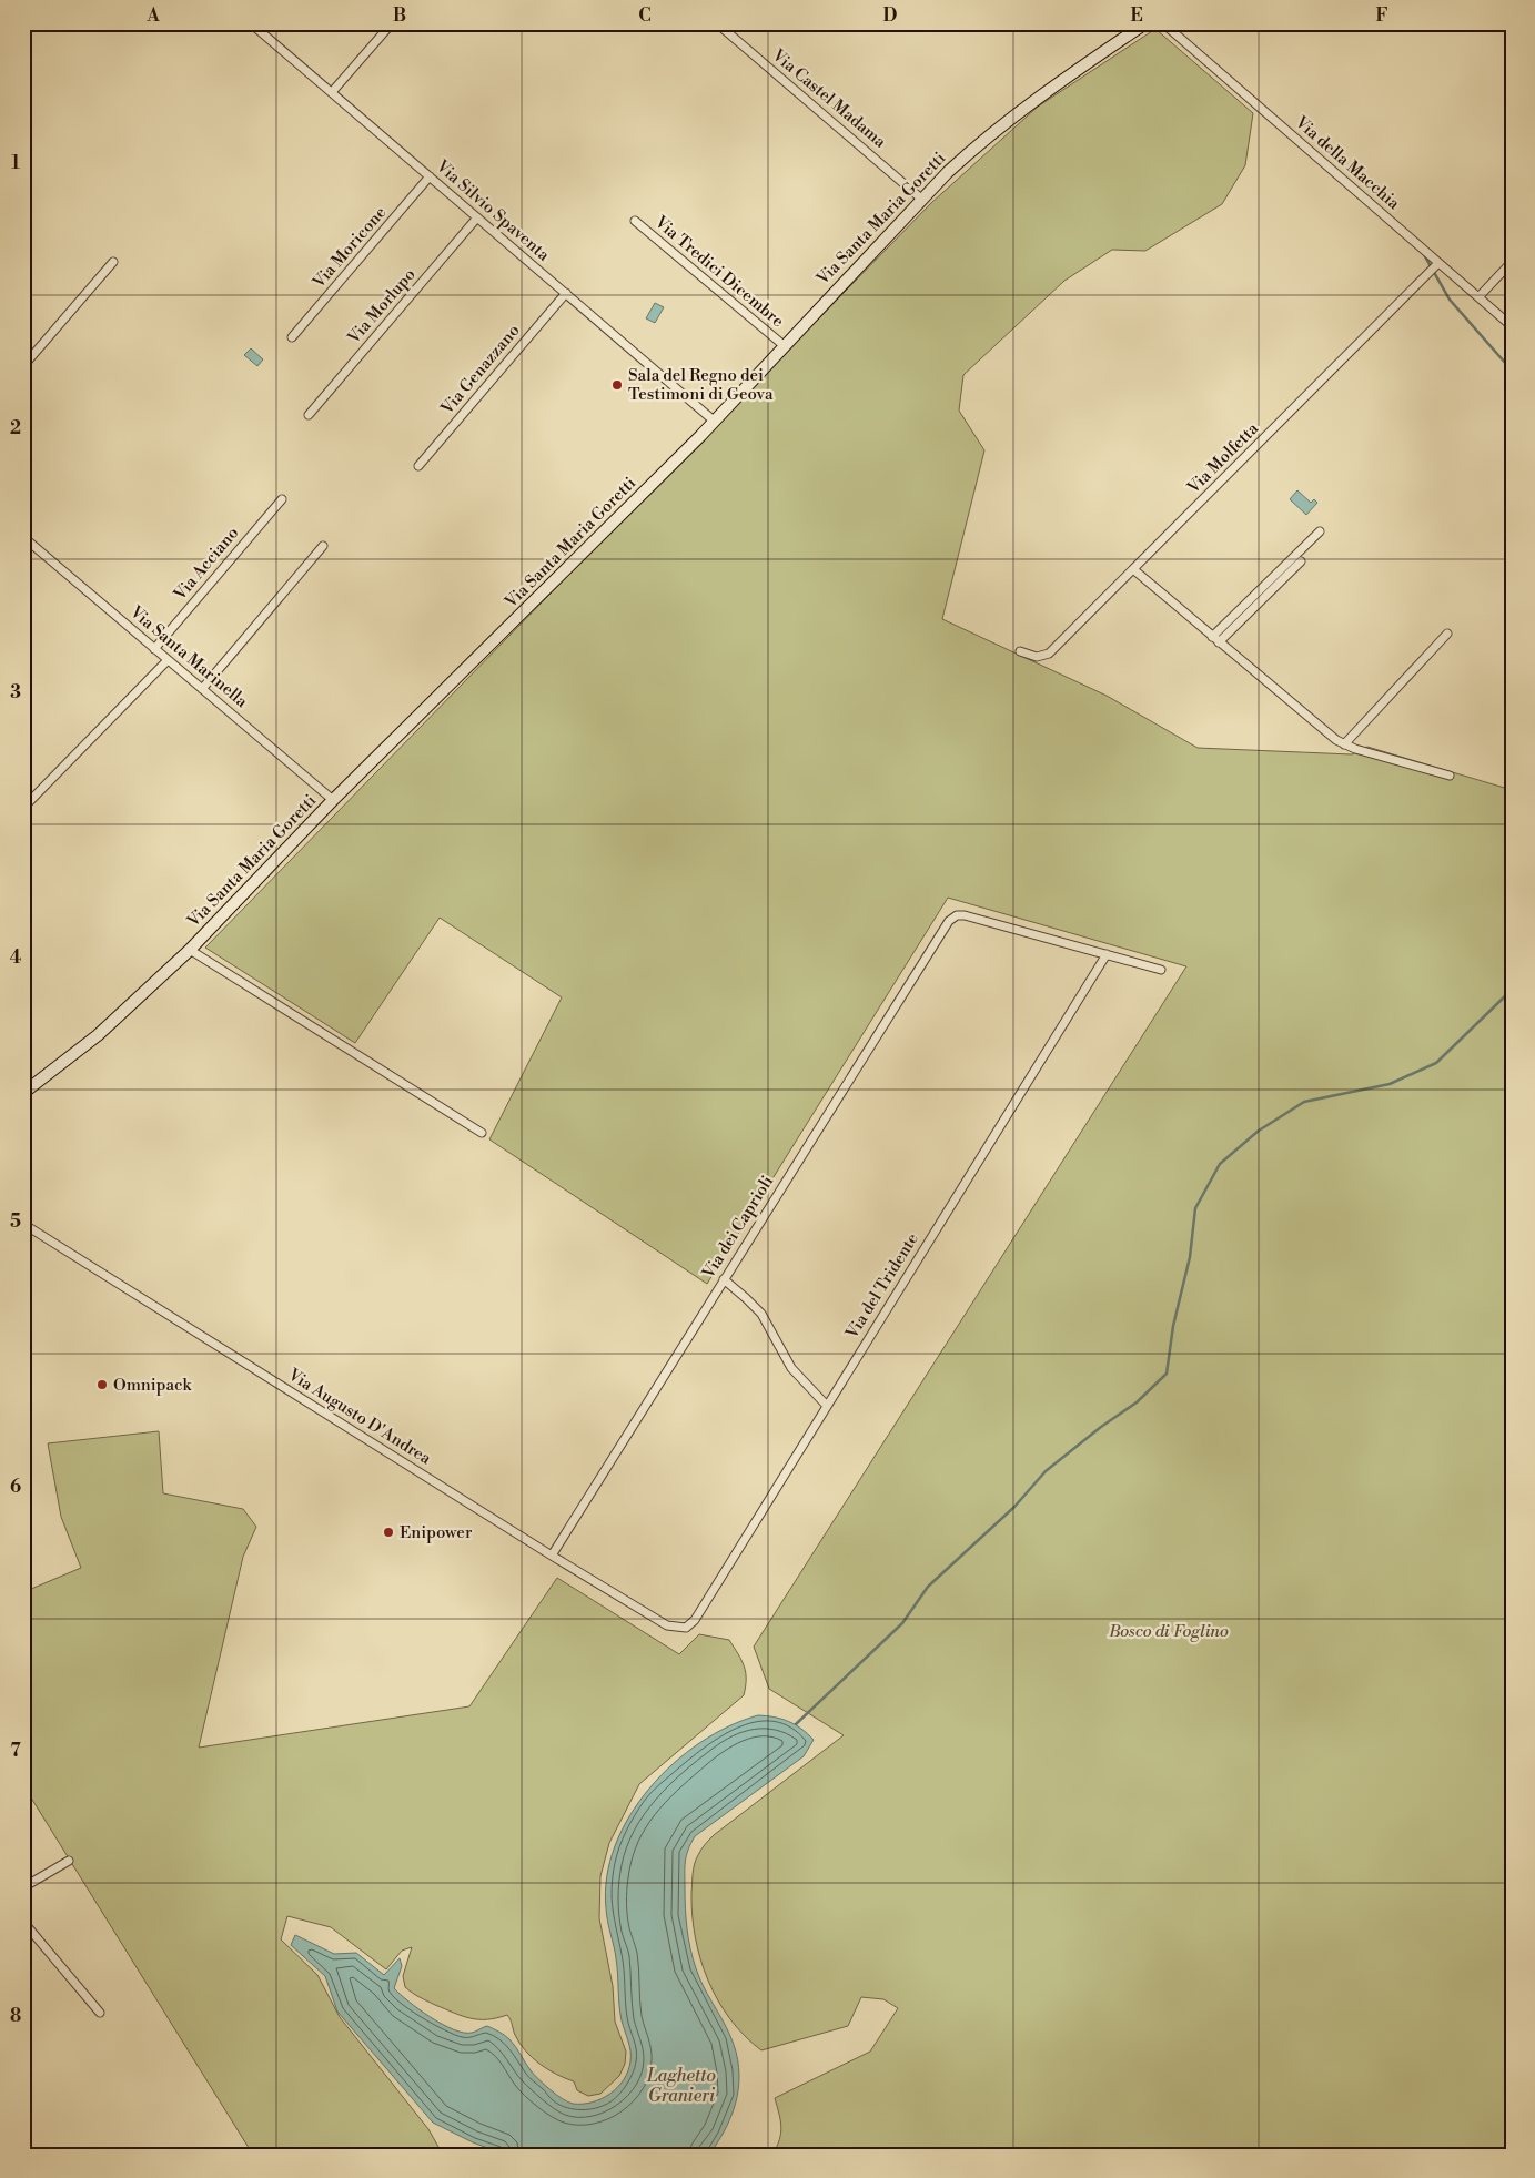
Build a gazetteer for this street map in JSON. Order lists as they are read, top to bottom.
{
  "streets": {
    "main road": ["Via Santa Maria Goretti"],
    "street": [
      "Via Castel Madama",
      "Via della Macchia",
      "Via Silvio Spaventa",
      "Via Moricone",
      "Via Tredici Dicembre",
      "Via Morlupo",
      "Via Genazzano",
      "Via Molfetta",
      "Via Acciano",
      "Via Santa Marinella",
      "Via dei Caprioli",
      "Via del Tridente",
      "Via Augusto D'Andrea"
    ]
  },
  "crossings": [
    ["Via Castel Madama", "Via Santa Maria Goretti"],
    ["Via della Macchia", "Via Molfetta"],
    ["Via Silvio Spaventa", "Via Santa Maria Goretti"],
    ["Via Silvio Spaventa", "Via Moricone"],
    ["Via Silvio Spaventa", "Via Morlupo"],
    ["Via Silvio Spaventa", "Via Genazzano"],
    ["Via Santa Maria Goretti", "Via Tredici Dicembre"],
    ["Via Santa Maria Goretti", "Via Santa Marinella"],
    ["Via Acciano", "Via Santa Marinella"],
    ["Via dei Caprioli", "Via del Tridente"],
    ["Via dei Caprioli", "Via Augusto D'Andrea"],
    ["Via del Tridente", "Via Augusto D'Andrea"]
  ],
  "water": ["Laghetto Granieri"],
  "parks": ["Bosco di Foglino"],
  "places": ["Sala del Regno dei Testimoni di Geova", "Omnipack", "Enipower"],
  "grid": {
    "columns": [
      "A",
      "B",
      "C",
      "D",
      "E",
      "F"
    ],
    "rows": [
      "1",
      "2",
      "3",
      "4",
      "5",
      "6",
      "7",
      "8"
    ]
  }
}
